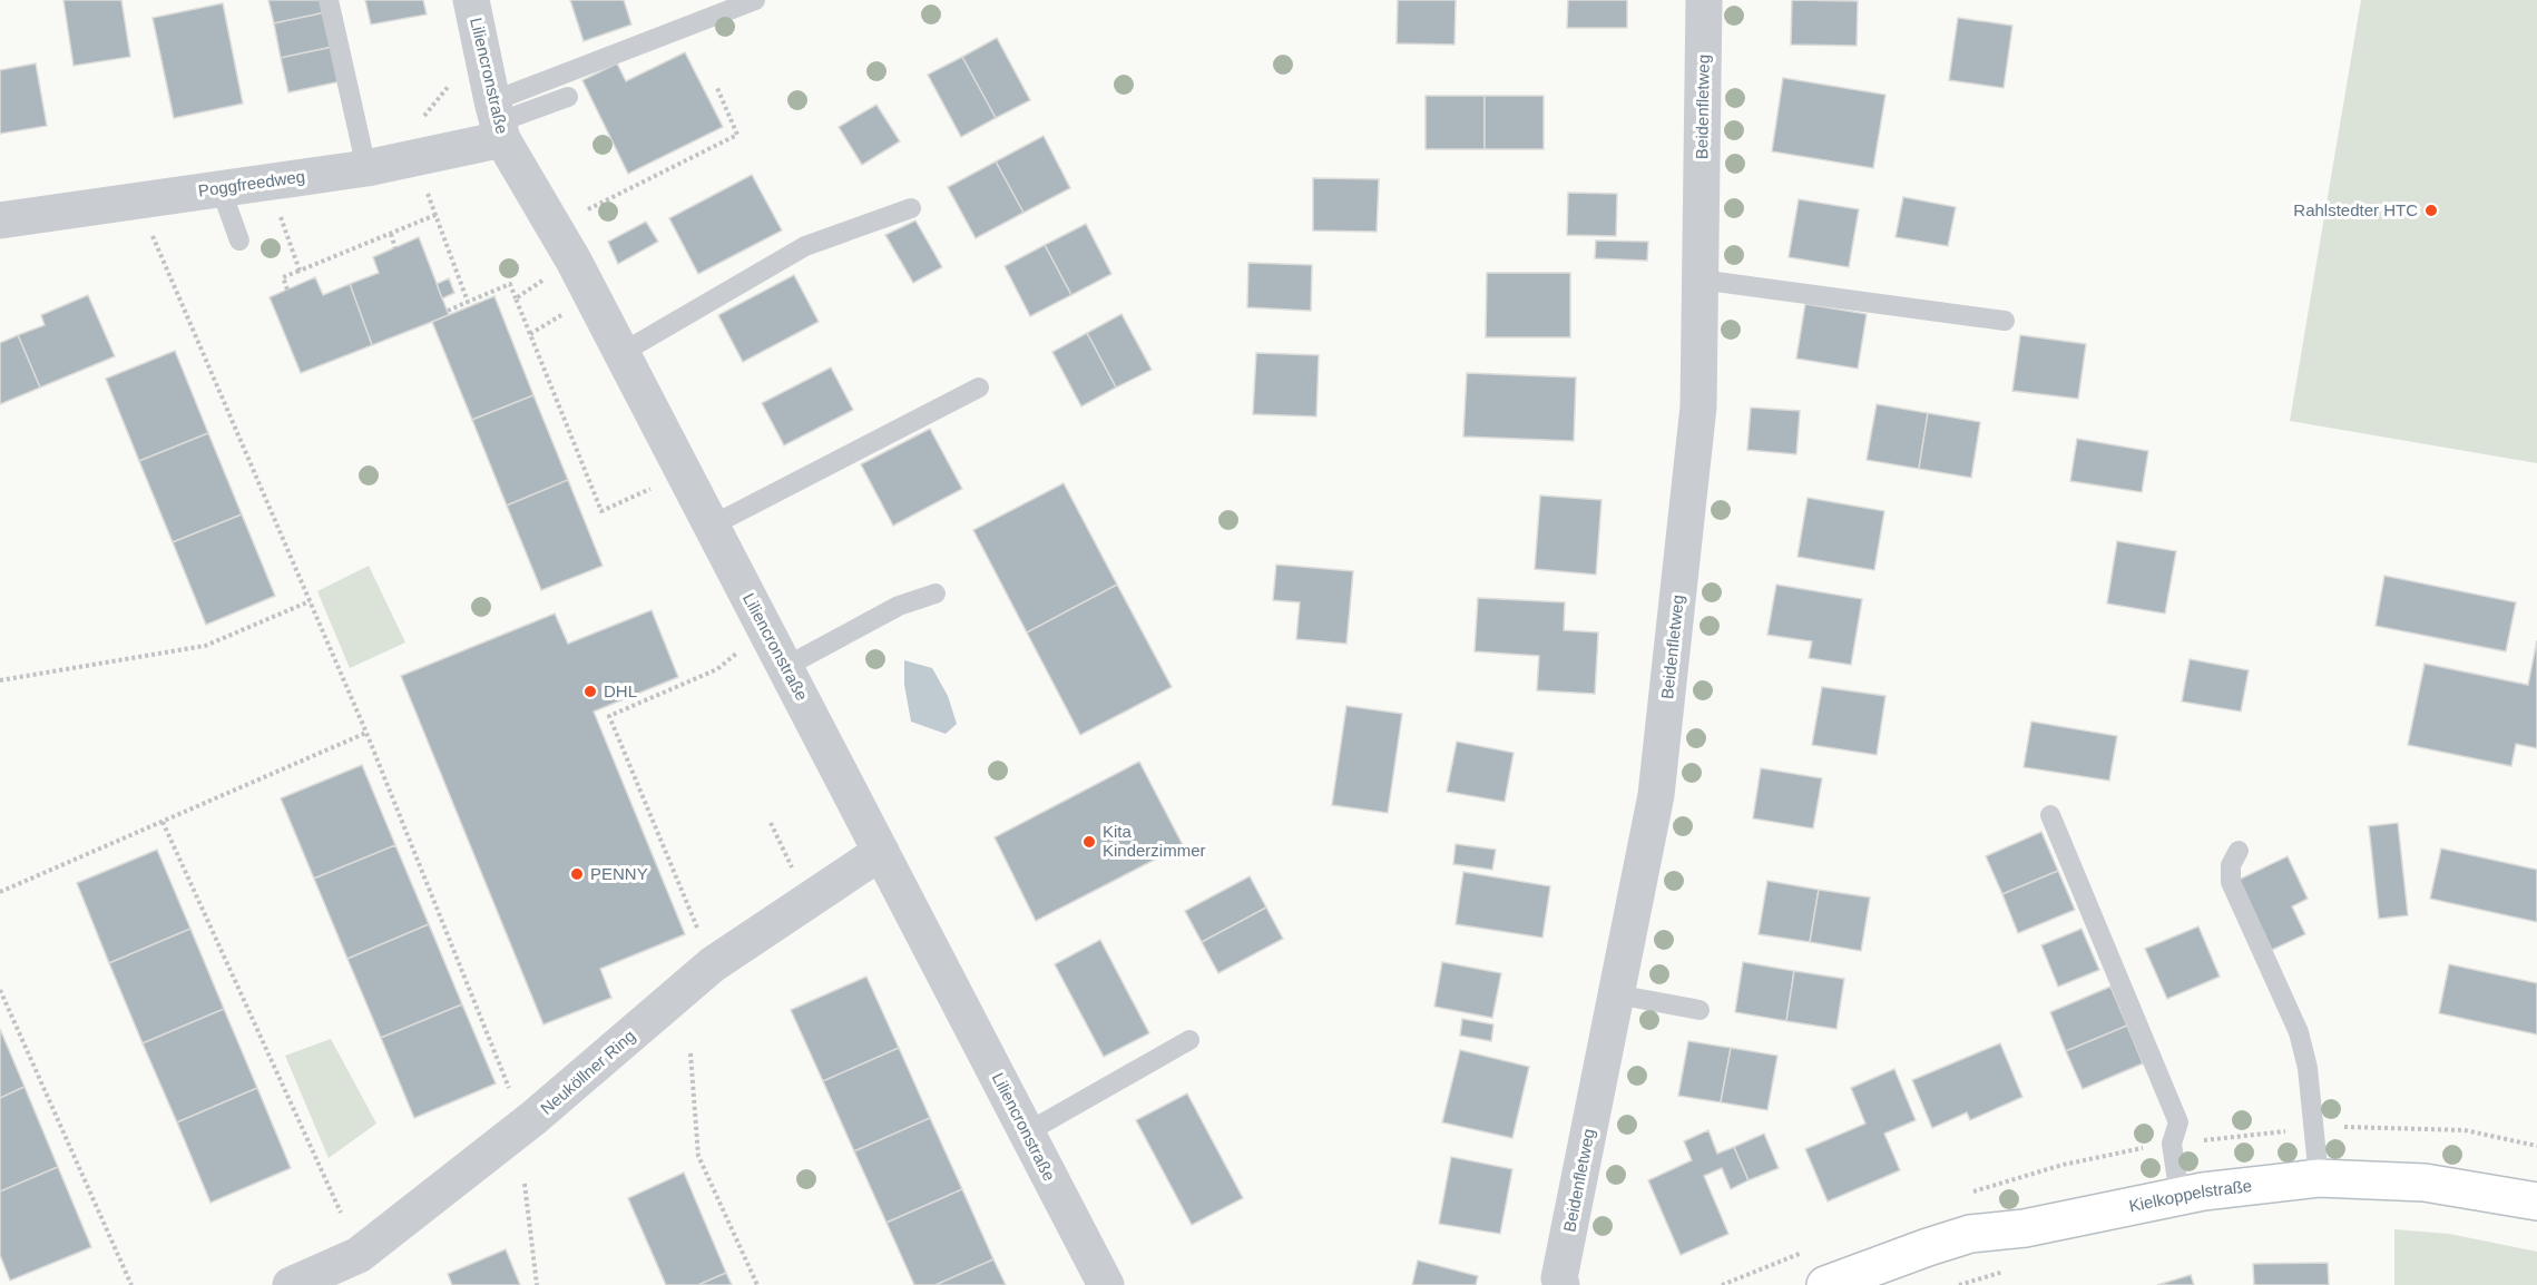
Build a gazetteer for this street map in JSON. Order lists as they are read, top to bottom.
{
  "streets": {
    "street": [
      "Liliencronstraße",
      "Beidenfletweg",
      "Poggfreedweg",
      "Neuköllner Ring",
      "Kielkoppelstraße"
    ]
  },
  "crossings": [
    ["Liliencronstraße", "Poggfreedweg"],
    ["Liliencronstraße", "Neuköllner Ring"]
  ],
  "places": [
    "Rahlstedter HTC",
    "DHL",
    "Kita Kinderzimmer",
    "PENNY"
  ]
}
